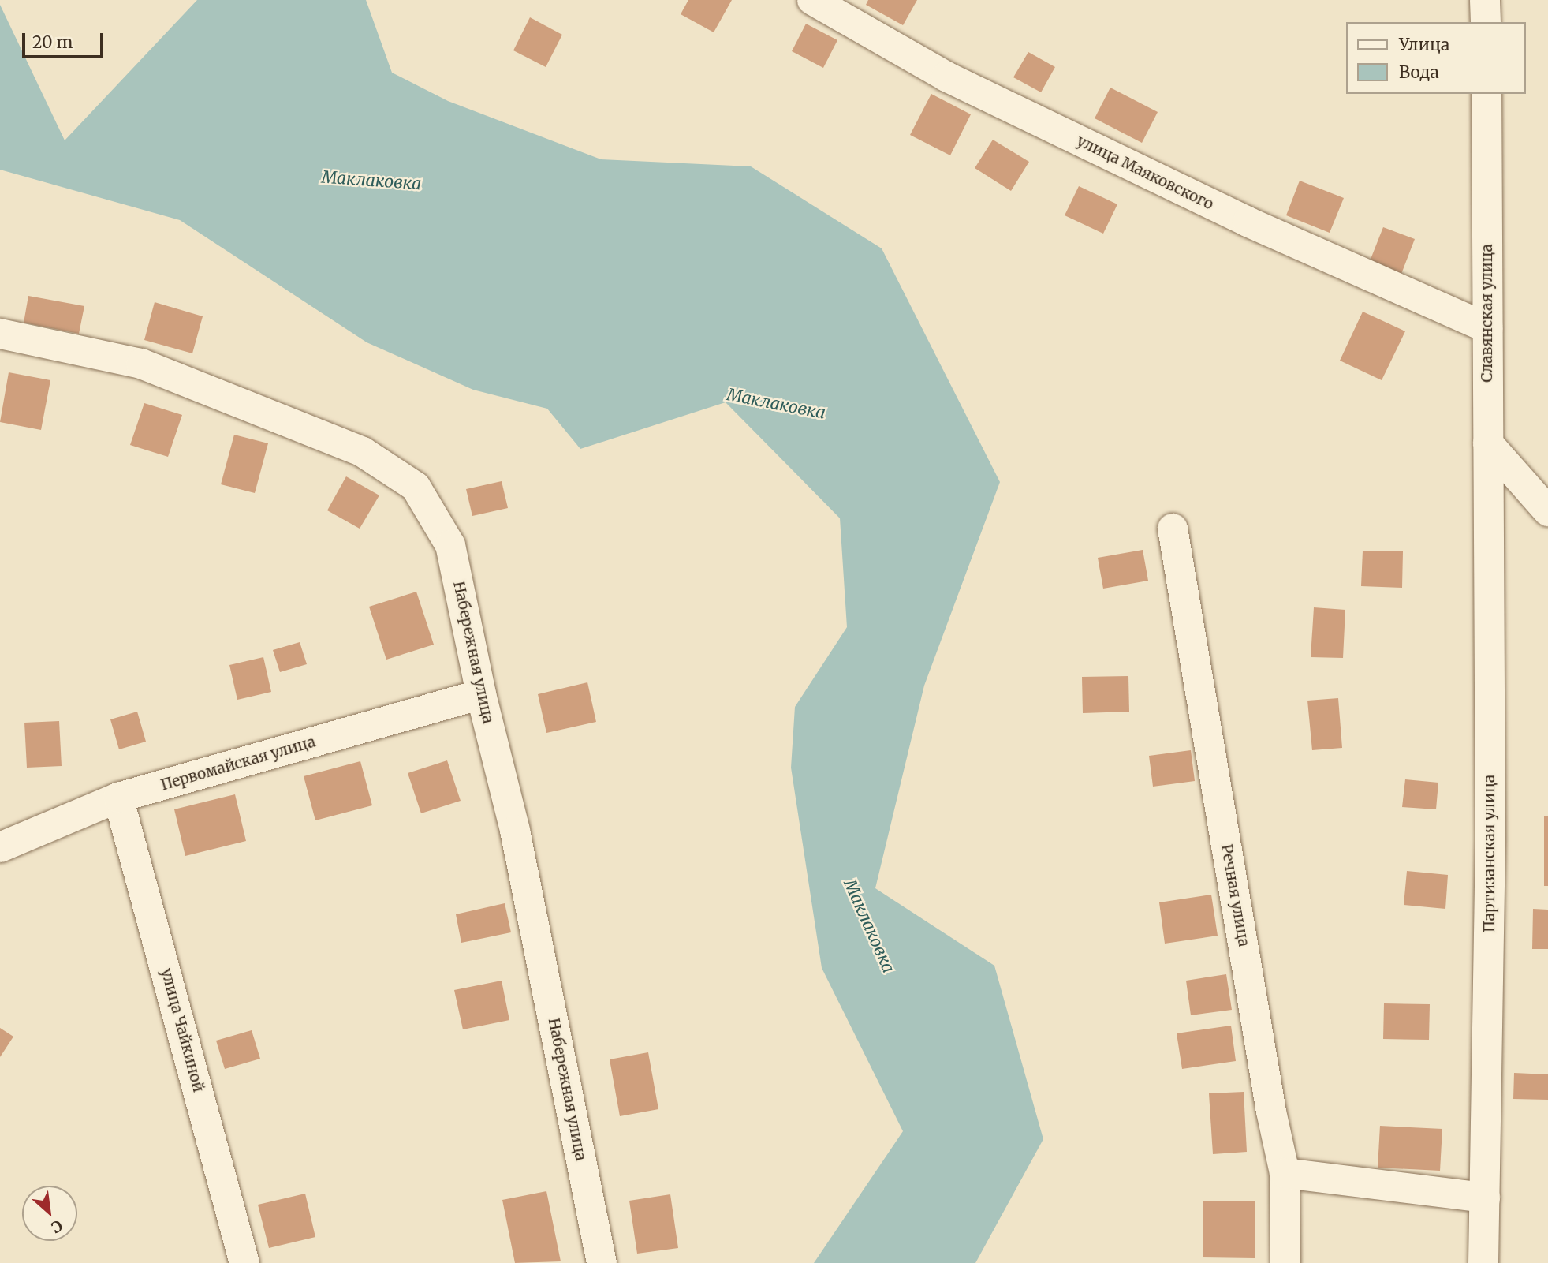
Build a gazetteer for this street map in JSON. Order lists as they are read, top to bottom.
{
  "streets": {
    "street": [
      "улица Маяковского",
      "Славянская улица",
      "Набережная улица",
      "Первомайская улица",
      "Партизанская улица",
      "Речная улица",
      "улица Чайкиной"
    ]
  },
  "crossings": [
    ["улица Маяковского", "Славянская улица"],
    ["Славянская улица", "Партизанская улица"],
    ["Набережная улица", "Первомайская улица"],
    ["Первомайская улица", "улица Чайкиной"]
  ],
  "water": ["Маклаковка"],
  "legend": ["Улица", "Вода"],
  "scale_bar": "20 m",
  "north": "bottom right"
}
